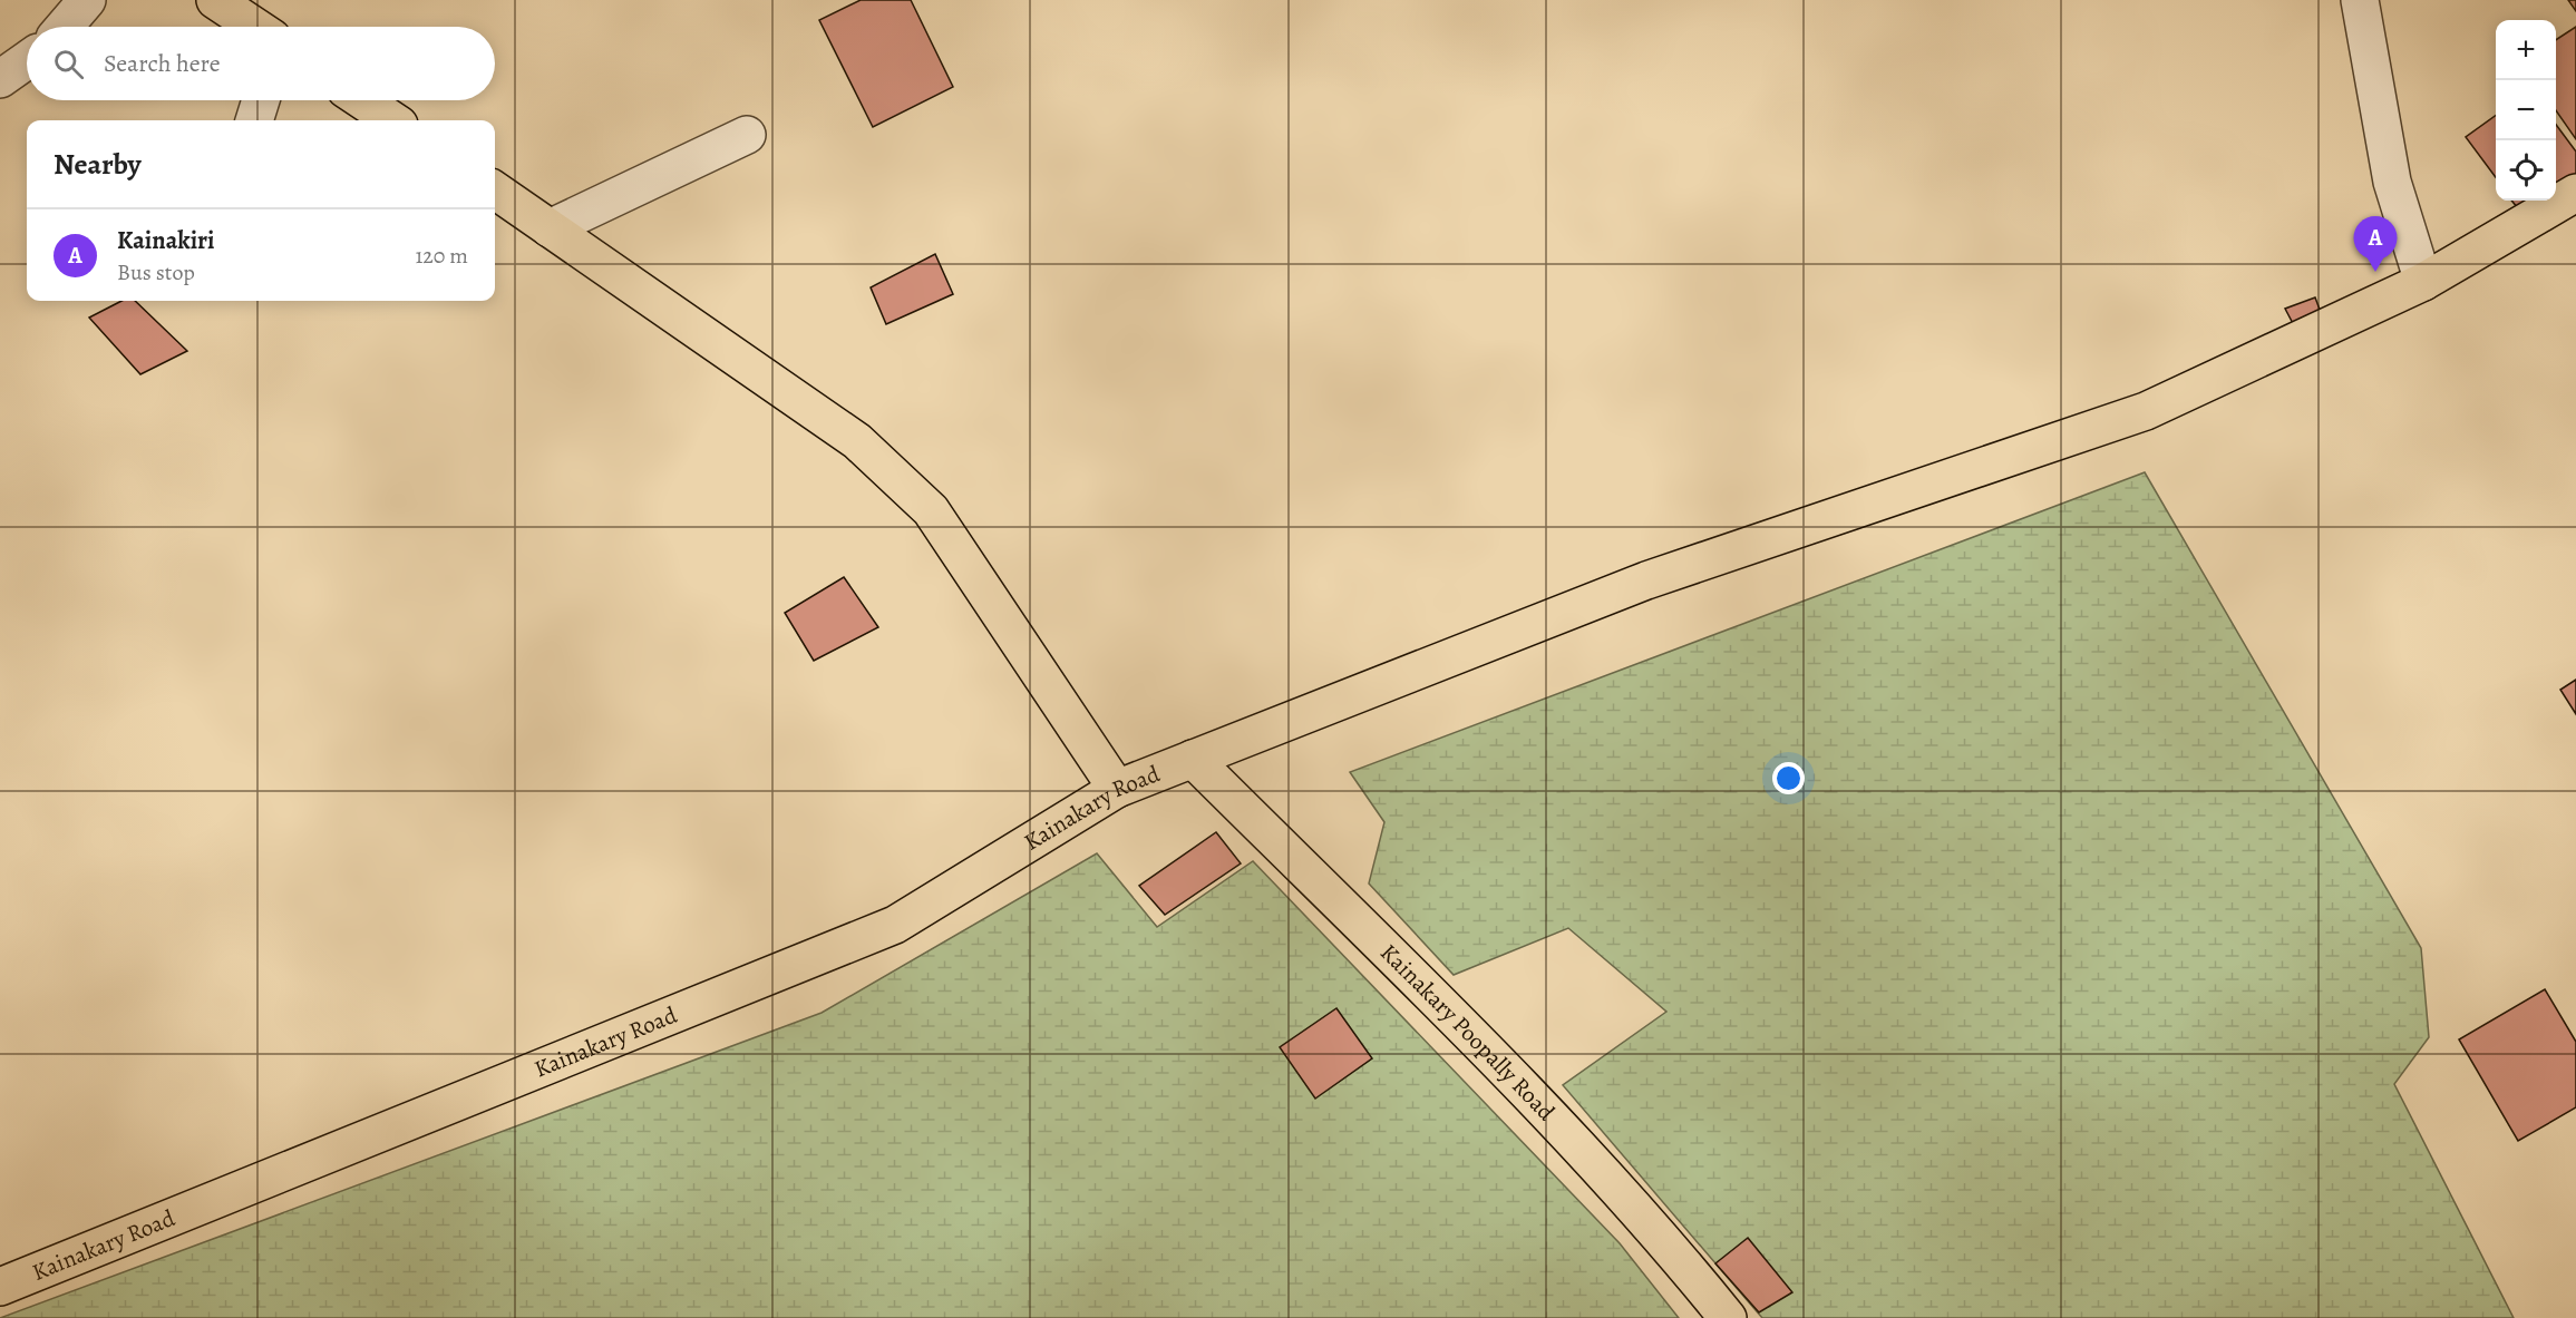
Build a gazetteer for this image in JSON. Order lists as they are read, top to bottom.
{
  "streets": {
    "main road": ["Kainakary Road", "Kainakary Poopally Road"]
  },
  "crossings": [
    ["Kainakary Road", "Kainakary Poopally Road"]
  ],
  "page": {
    "map_buttons": ["+", "−"],
    "search": "Search here",
    "heading": "Nearby",
    "list": [
      {
        "mark": "A",
        "name": "Kainakiri",
        "note": "Bus stop",
        "value": "120 m"
      }
    ],
    "pins": "A"
  }
}
